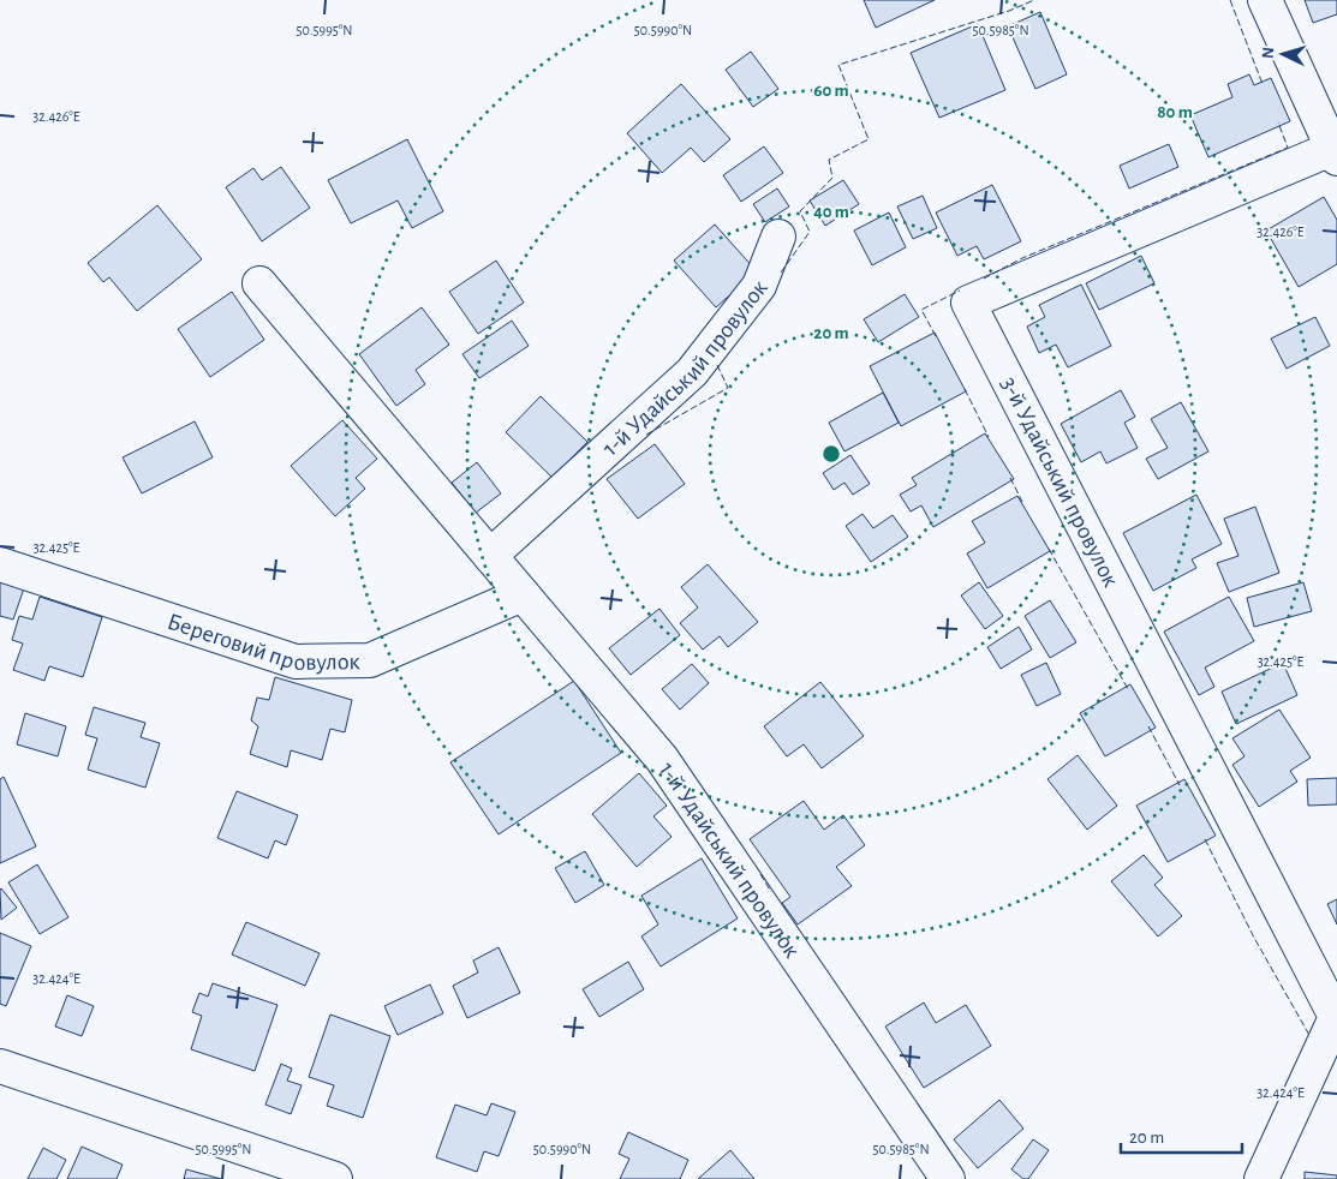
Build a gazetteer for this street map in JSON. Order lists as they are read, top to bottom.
{
  "streets": {
    "street": ["1-й Удайський провулок", "3-й Удайський провулок", "Береговий провулок"]
  },
  "crossings": [
    ["1-й Удайський провулок", "Береговий провулок"]
  ],
  "scale_bar": "20 m",
  "north": "left",
  "coordinates": [
    "50.5995°N",
    "50.5990°N",
    "50.5985°N",
    "32.426°E",
    "32.425°E",
    "32.424°E"
  ],
  "rings": [
    "60 m",
    "80 m",
    "40 m",
    "20 m"
  ]
}
